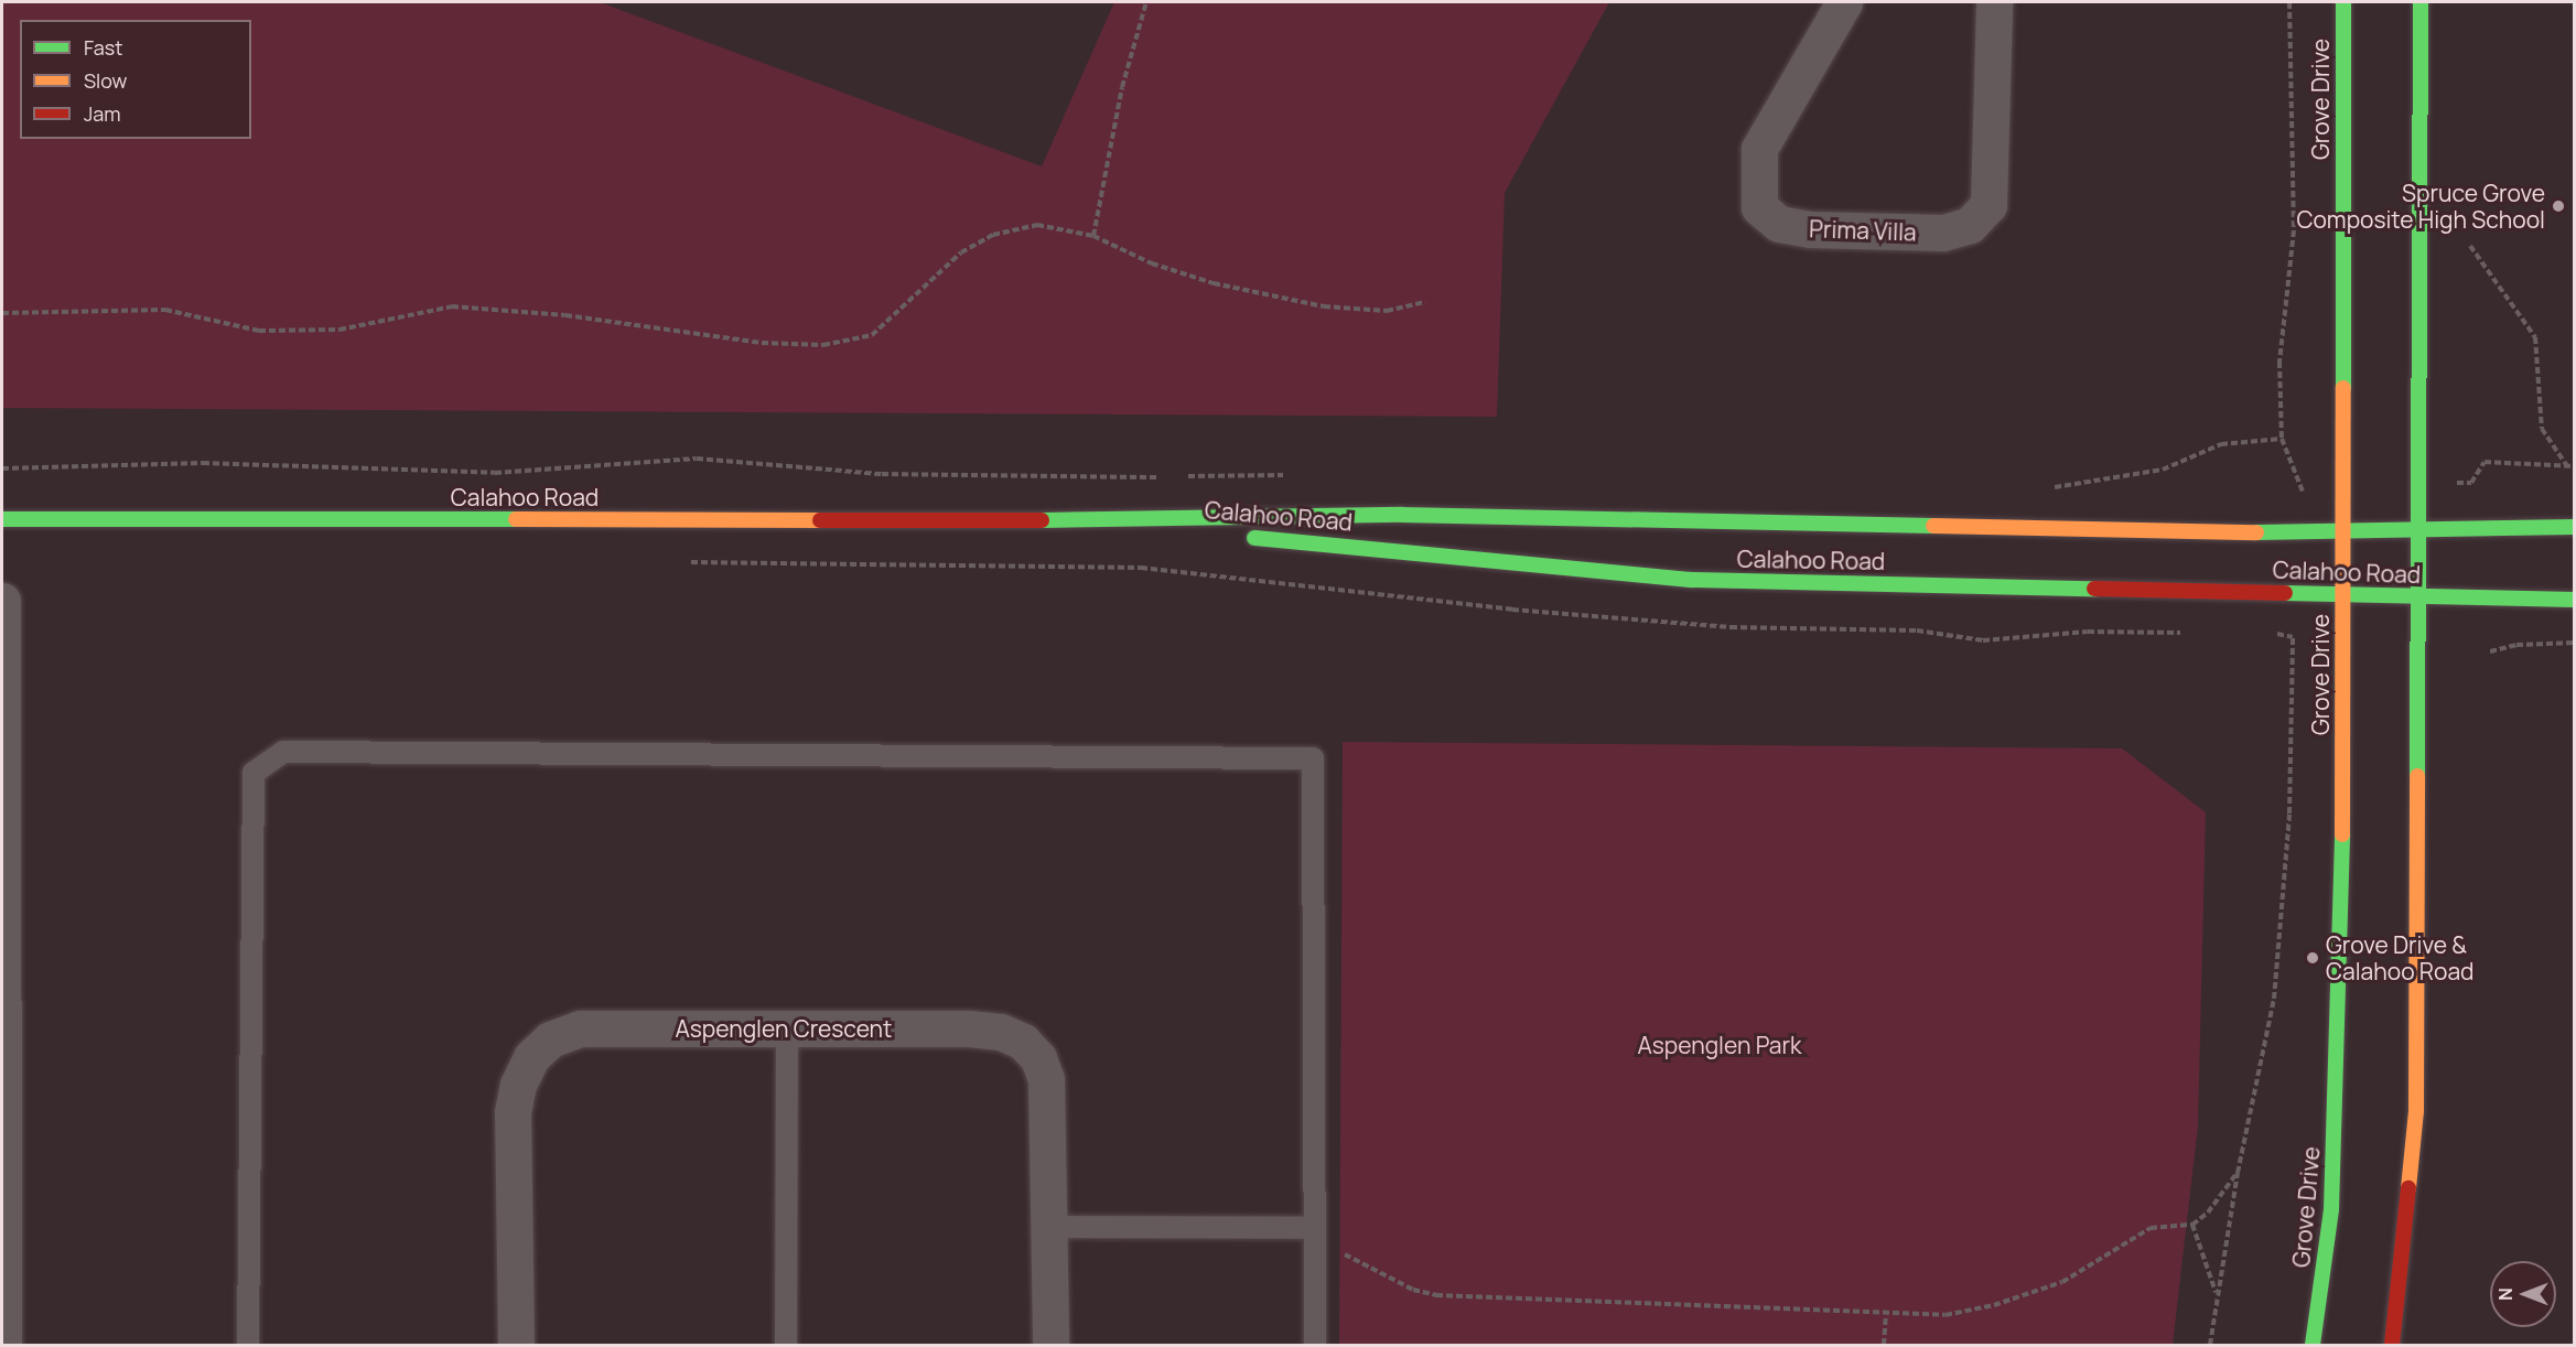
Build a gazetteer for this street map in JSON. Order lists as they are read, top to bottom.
{
  "streets": {
    "street": [
      "Grove Drive",
      "Prima Villa",
      "Calahoo Road",
      "Aspenglen Crescent"
    ]
  },
  "crossings": [
    ["Grove Drive", "Calahoo Road"]
  ],
  "parks": ["Aspenglen Park"],
  "places": ["Spruce Grove Composite High School", "Grove Drive & Calahoo Road"],
  "legend": ["Fast", "Slow", "Jam"],
  "north": "left"
}
